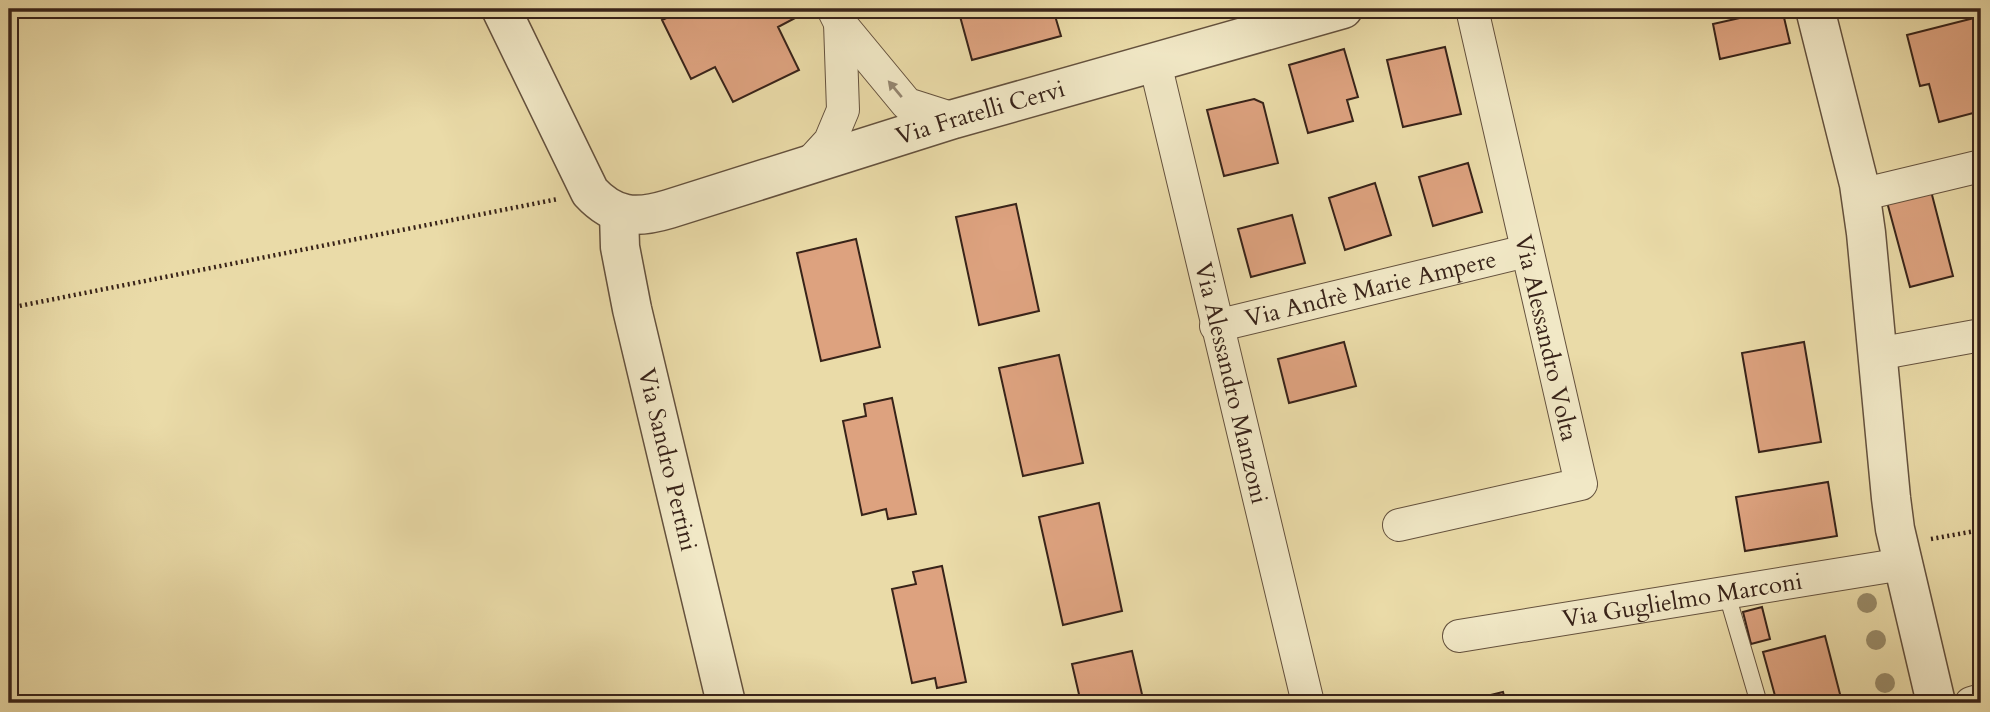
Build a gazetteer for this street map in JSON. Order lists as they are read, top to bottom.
{
  "streets": {
    "street": [
      "Via Fratelli Cervi",
      "Via Andrè Marie Ampere",
      "Via Alessandro Volta",
      "Via Alessandro Manzoni",
      "Via Sandro Pertini",
      "Via Guglielmo Marconi"
    ]
  },
  "crossings": [
    ["Via Fratelli Cervi", "Via Alessandro Manzoni"],
    ["Via Fratelli Cervi", "Via Sandro Pertini"],
    ["Via Andrè Marie Ampere", "Via Alessandro Volta"],
    ["Via Andrè Marie Ampere", "Via Alessandro Manzoni"]
  ]
}
